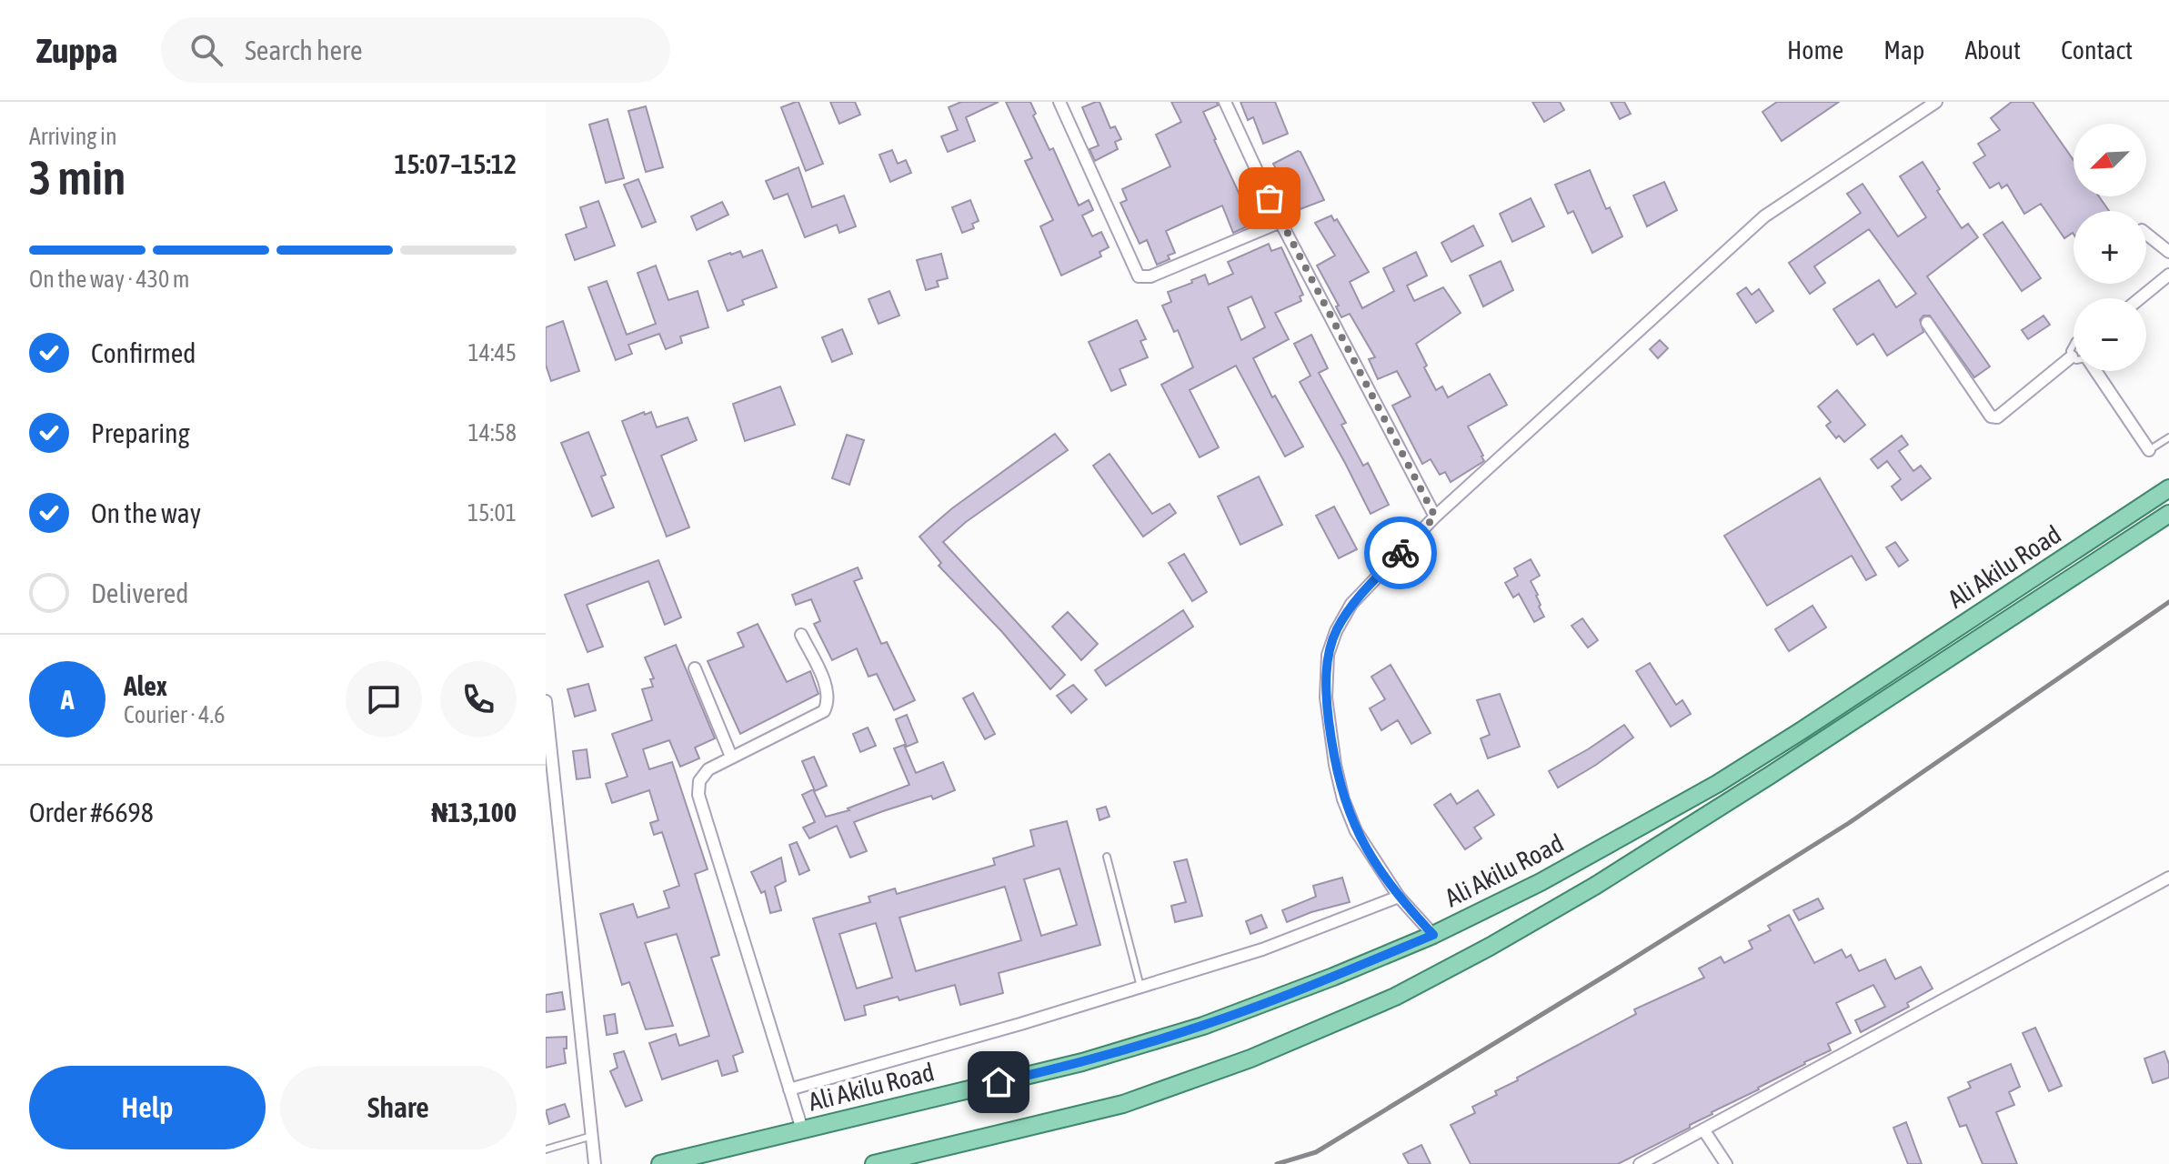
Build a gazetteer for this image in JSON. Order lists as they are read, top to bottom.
{
  "streets": {
    "main road": ["Ali Akilu Road"]
  },
  "north": "bottom left",
  "page": {
    "header": "Zuppa",
    "search": "Search here",
    "nav": [
      "Home",
      "Map",
      "About",
      "Contact"
    ],
    "heading": ["3 min", "Arriving in", "15:07–15:12"],
    "panel": [
      "Alex",
      "Courier · 4.6",
      "Order #6698",
      "₦13,100"
    ],
    "map_buttons": ["+", "−"],
    "bar": "On the way · 430 m",
    "list": [
      ["Confirmed", "14:45"],
      ["Preparing", "14:58"],
      ["On the way", "15:01"],
      "Delivered"
    ],
    "round": "A",
    "buttons": ["Help", "Share"]
  }
}
